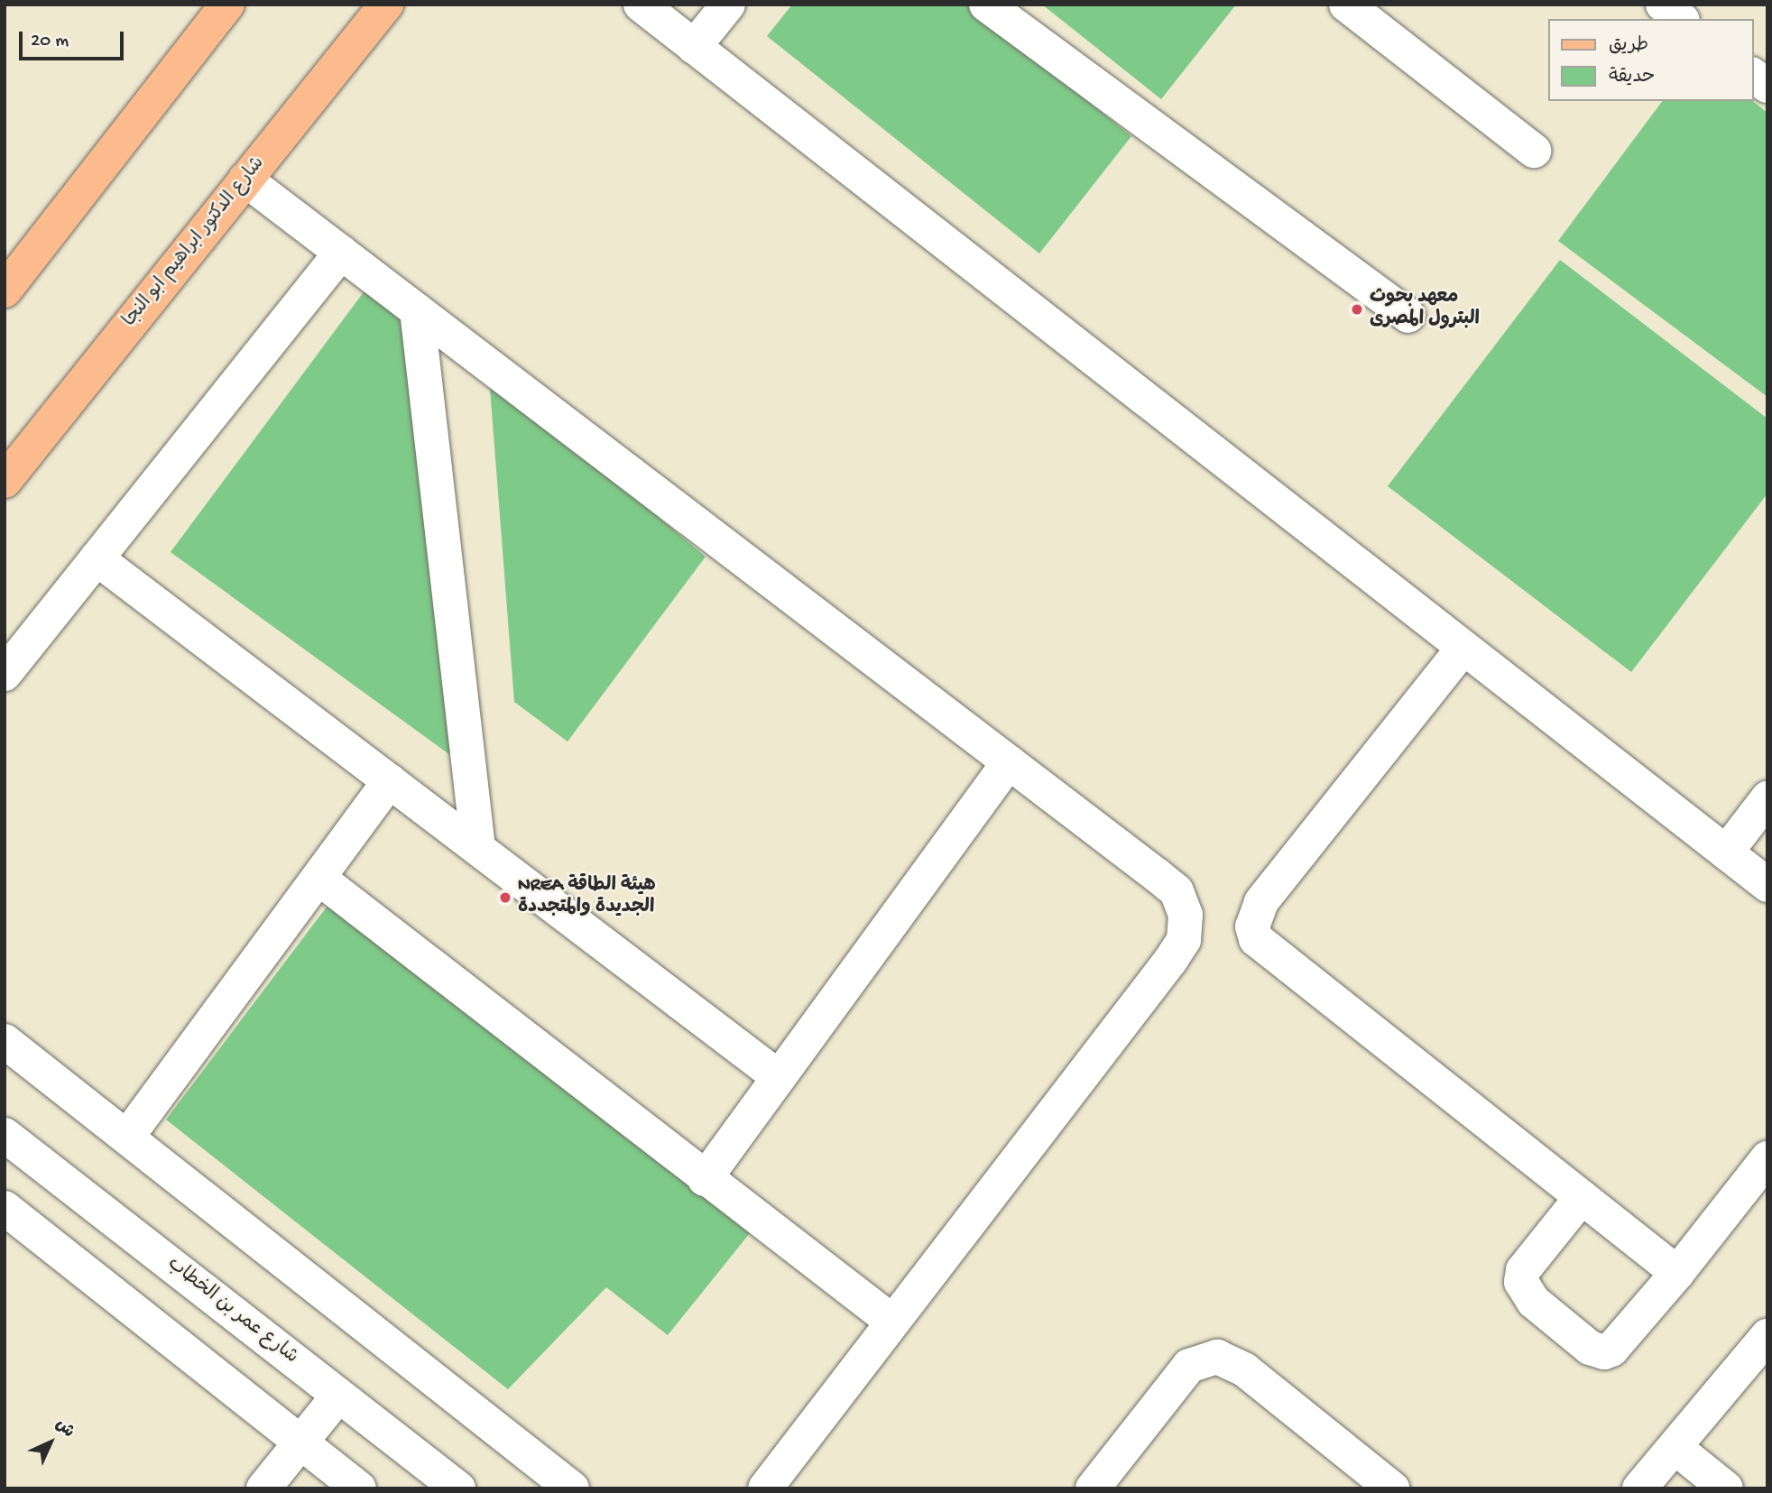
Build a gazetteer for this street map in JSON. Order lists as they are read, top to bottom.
{
  "streets": {
    "main road": ["شارع الدكتور ابراهيم ابو النجا"],
    "street": ["شارع عمر بن الخطاب"]
  },
  "places": ["معهد بحوث البترول المصرى", "NREA هيئة الطاقة الجديدة والمتجددة"],
  "legend": ["طريق", "حديقة"],
  "scale_bar": "20 m",
  "north": "top right"
}
